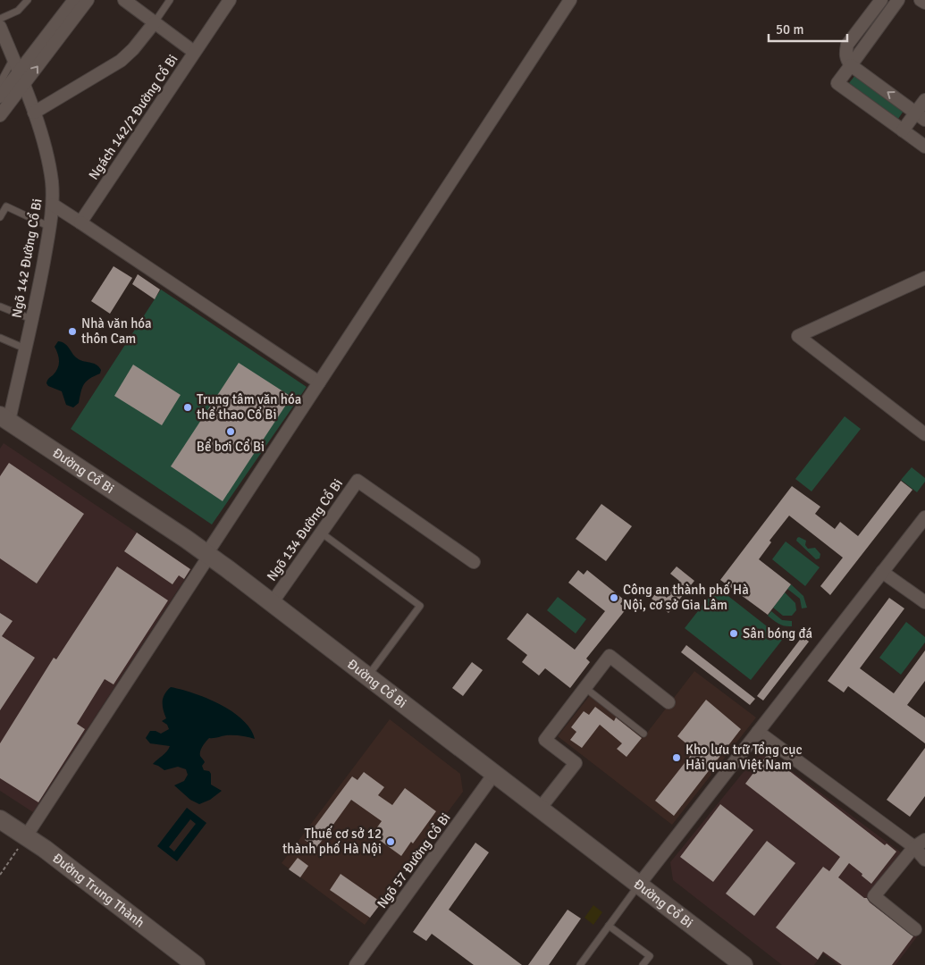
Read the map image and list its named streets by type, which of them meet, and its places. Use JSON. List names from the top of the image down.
{
  "streets": {
    "main road": ["Đường Cổ Bi", "Đường Trung Thành"],
    "street": [
      "Ngách 142/2 Đường Cổ Bi",
      "Ngõ 142 Đường Cổ Bi",
      "Ngõ 134 Đường Cổ Bi",
      "Ngõ 57 Đường Cổ Bi"
    ]
  },
  "crossings": [
    ["Ngõ 142 Đường Cổ Bi", "Đường Cổ Bi"],
    ["Đường Cổ Bi", "Ngõ 134 Đường Cổ Bi"],
    ["Đường Cổ Bi", "Ngõ 57 Đường Cổ Bi"]
  ],
  "places": [
    "Nhà văn hóa thôn Cam",
    "Trung tâm văn hóa thể thao Cổ Bi",
    "Bể bơi Cổ Bi",
    "Công an thành phố Hà Nội, cơ sở Gia Lâm",
    "Sân bóng đá",
    "Kho lưu trữ Tổng cục Hải quan Việt Nam",
    "Thuế cơ sở 12 thành phố Hà Nội"
  ],
  "scale_bar": "50 m"
}
